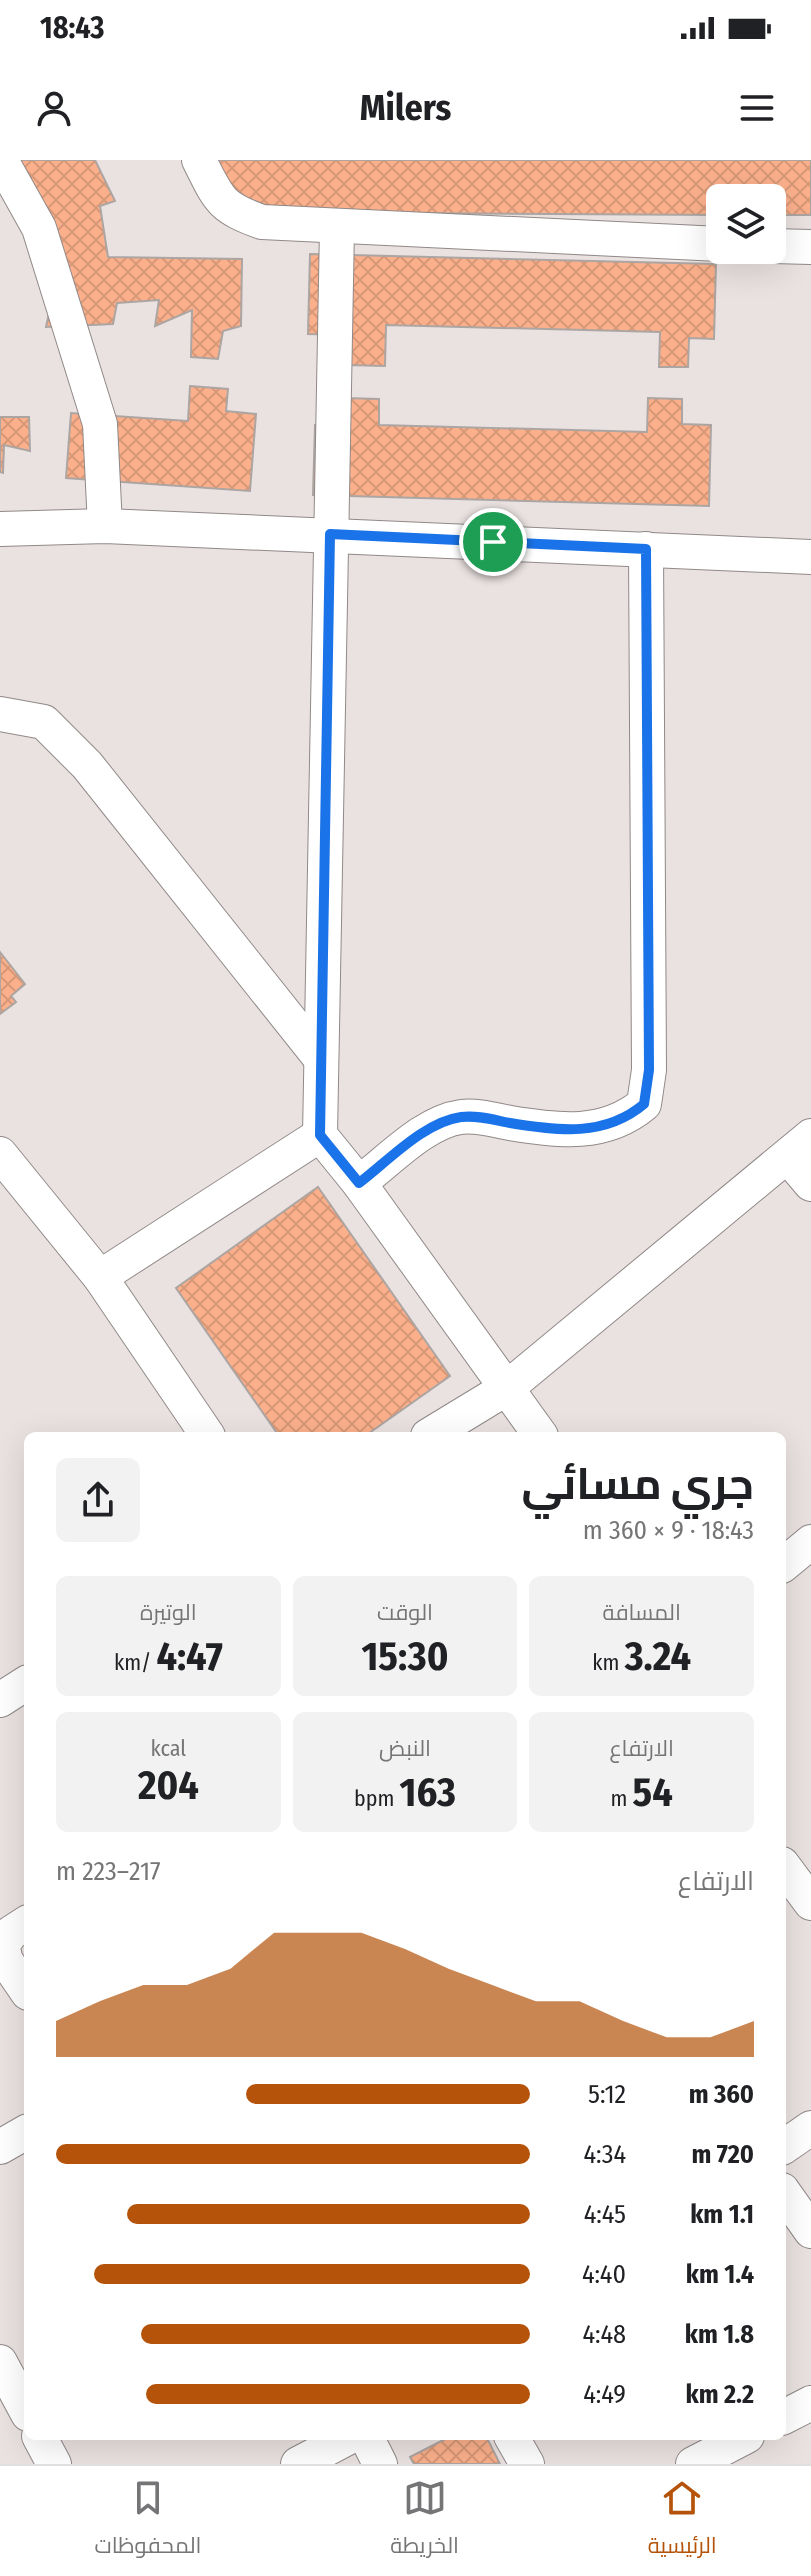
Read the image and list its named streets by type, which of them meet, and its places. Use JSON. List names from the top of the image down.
{
  "page": {
    "status": "18:43",
    "header": "Milers",
    "heading": ["جري مسائي", "18:43 · 9 × 360 m"],
    "stats": [
      ["المسافة", "3.24 km"],
      ["الوقت", "15:30"],
      ["الوتيرة", "4:47 /km"],
      ["الارتفاع", "54 m"],
      ["النبض", "163 bpm"],
      ["kcal", "204"]
    ],
    "chart": ["الارتفاع", "217–223 m"],
    "list": [
      {
        "name": "360 m",
        "note": "5:12"
      },
      {
        "name": "720 m",
        "note": "4:34"
      },
      {
        "name": "1.1 km",
        "note": "4:45"
      },
      {
        "name": "1.4 km",
        "note": "4:40"
      },
      {
        "name": "1.8 km",
        "note": "4:48"
      },
      {
        "name": "2.2 km",
        "note": "4:49"
      }
    ],
    "tabs": ["الرئيسية", "الخريطة", "المحفوظات"]
  }
}
